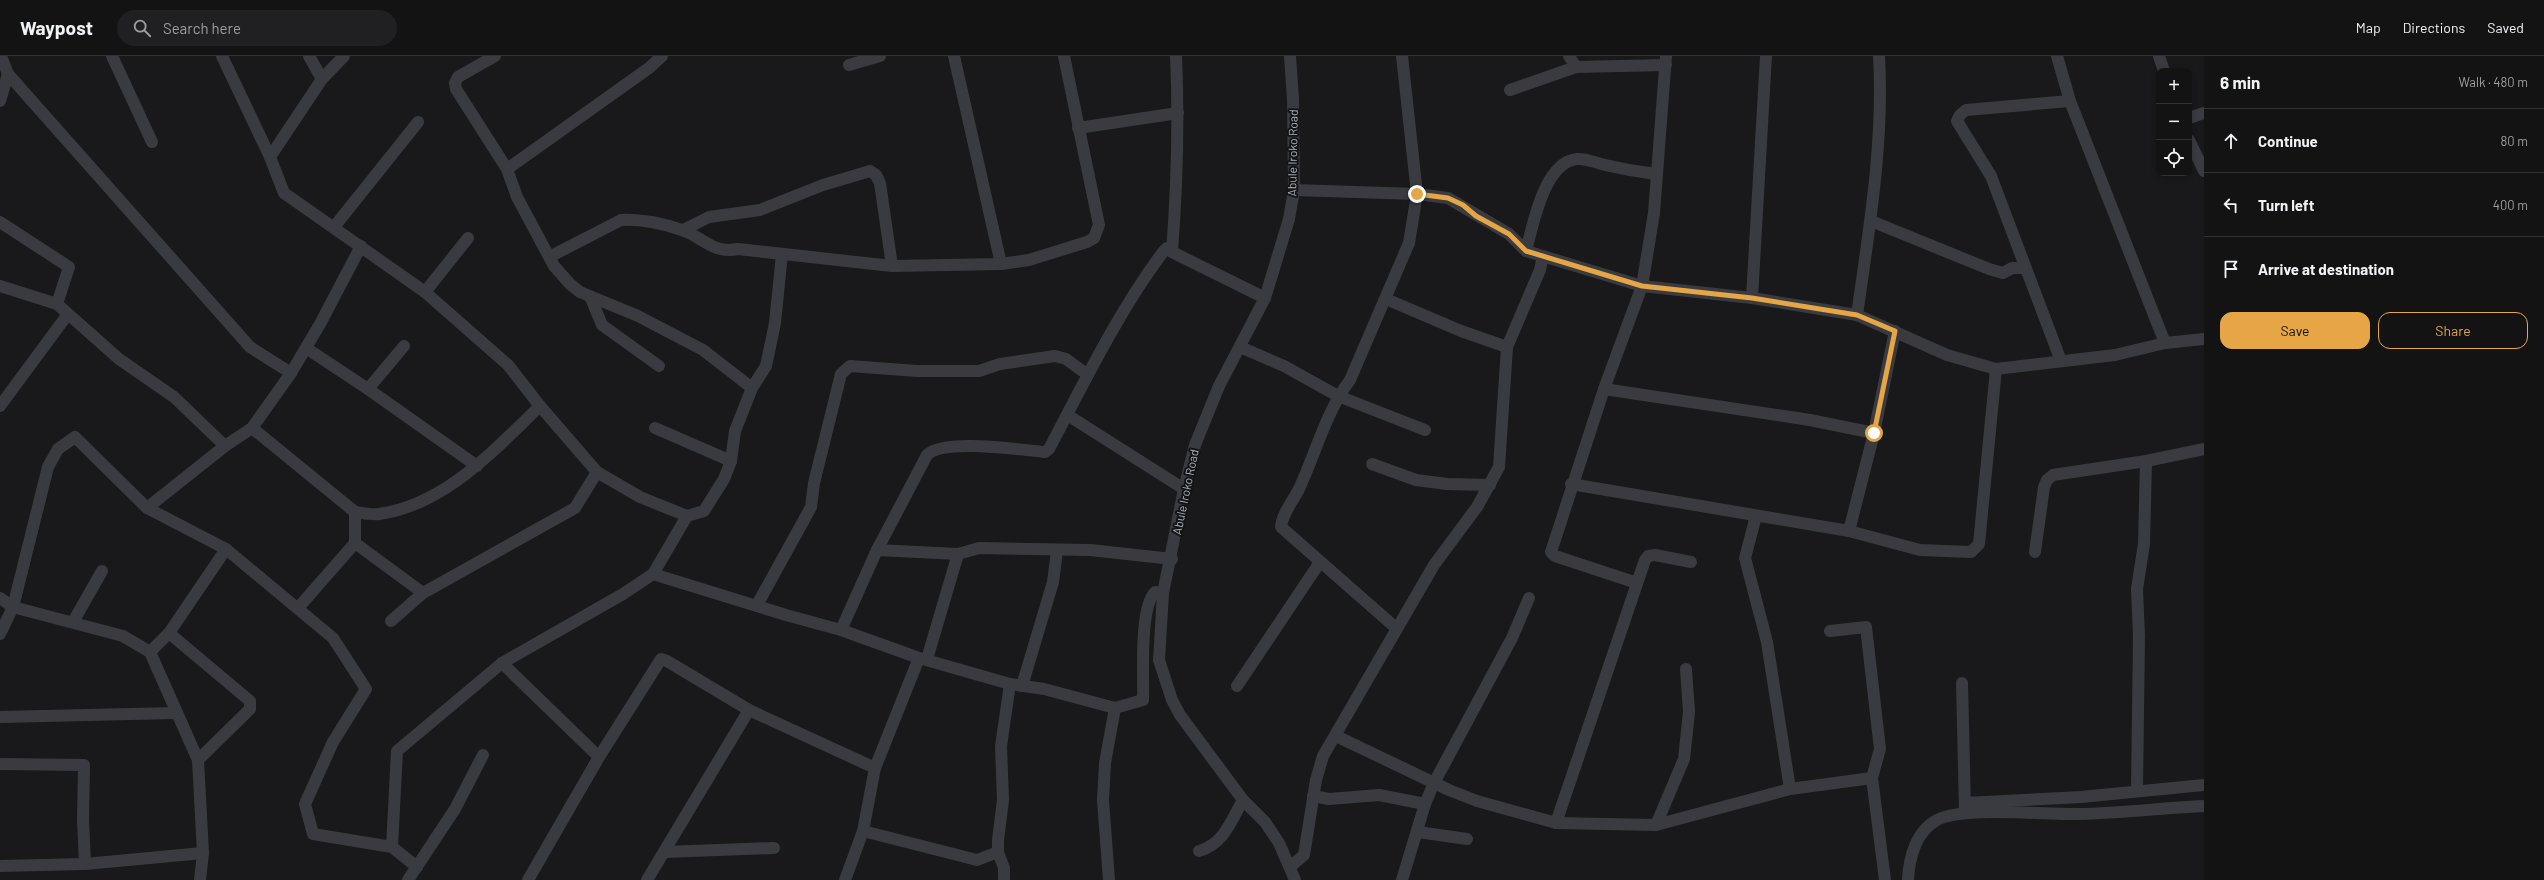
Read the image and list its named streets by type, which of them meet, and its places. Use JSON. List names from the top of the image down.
{
  "streets": {
    "street": ["Abule Iroko Road"]
  },
  "page": {
    "header": "Waypost",
    "search": "Search here",
    "nav": ["Map", "Directions", "Saved"],
    "heading": ["6 min", "Walk · 480 m"],
    "map_buttons": ["+", "−"],
    "list": [
      ["Continue", "80 m"],
      ["Turn left", "400 m"],
      "Arrive at destination"
    ],
    "buttons": ["Save", "Share"]
  }
}
